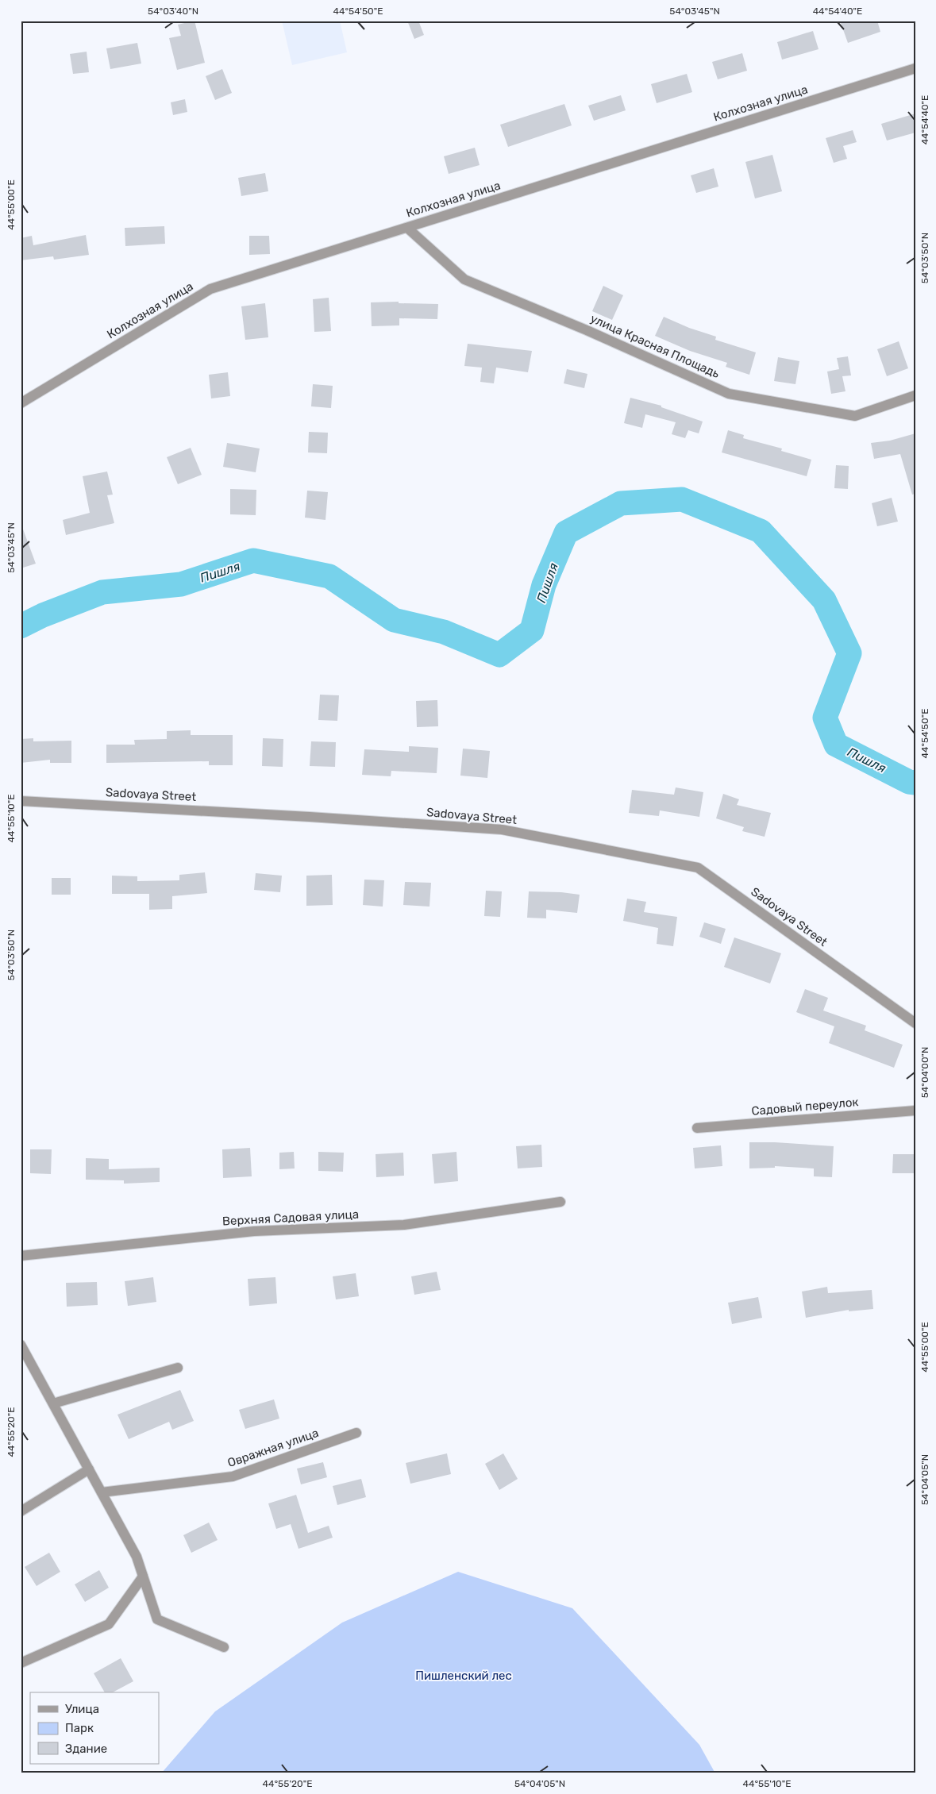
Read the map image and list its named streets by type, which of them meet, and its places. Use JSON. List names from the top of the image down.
{
  "streets": {
    "street": [
      "Колхозная улица",
      "улица Красная Площадь",
      "Sadovaya Street",
      "Садовый переулок",
      "Верхняя Садовая улица",
      "Овражная улица"
    ]
  },
  "crossings": [
    ["Колхозная улица", "улица Красная Площадь"]
  ],
  "water": ["Пишля"],
  "parks": ["Пишленский лес"],
  "legend": ["Улица", "Парк", "Здание"],
  "coordinates": [
    "54°03'40\"N",
    "44°54'50\"E",
    "54°03'45\"N",
    "44°54'40\"E",
    "44°55'00\"E",
    "54°03'50\"N",
    "44°55'10\"E",
    "54°04'00\"N",
    "44°55'20\"E",
    "54°04'05\"N"
  ]
}
